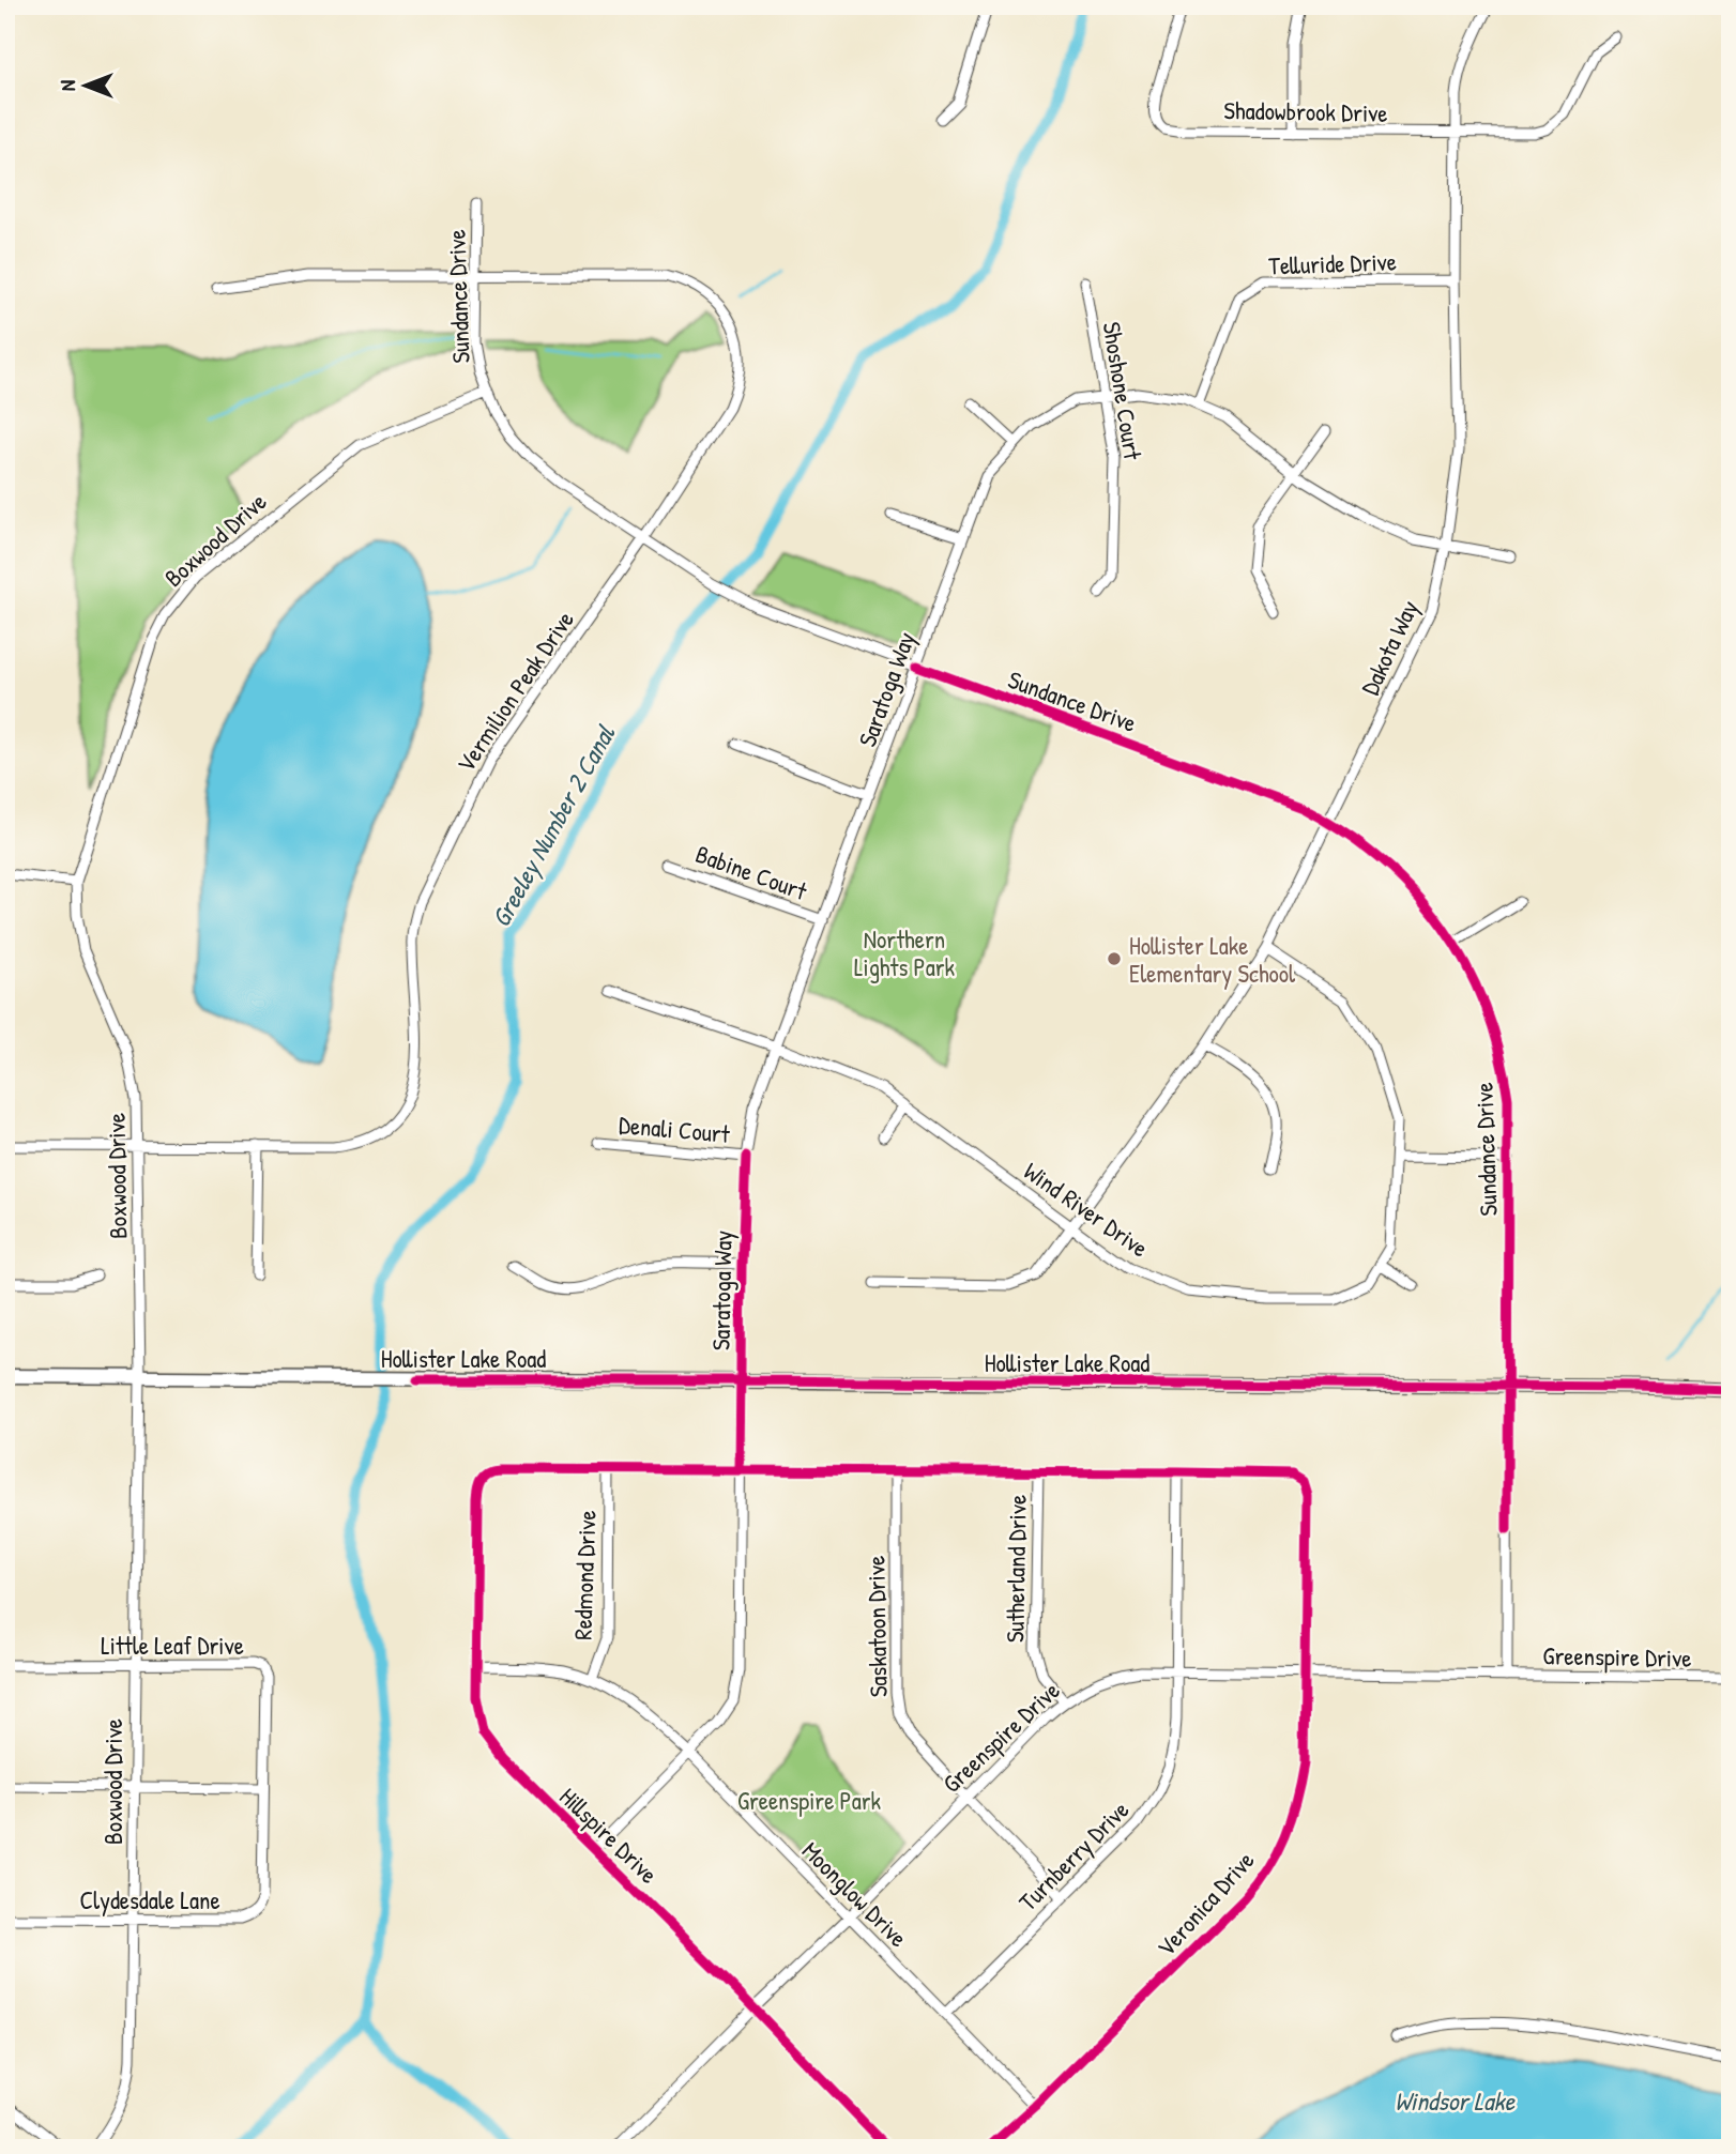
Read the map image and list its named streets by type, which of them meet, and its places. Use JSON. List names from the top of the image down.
{
  "streets": {
    "street": [
      "Shadowbrook Drive",
      "Telluride Drive",
      "Sundance Drive",
      "Shoshone Court",
      "Boxwood Drive",
      "Dakota Way",
      "Saratoga Way",
      "Vermilion Peak Drive",
      "Babine Court",
      "Denali Court",
      "Wind River Drive",
      "Hollister Lake Road",
      "Sutherland Drive",
      "Redmond Drive",
      "Saskatoon Drive",
      "Little Leaf Drive",
      "Greenspire Drive",
      "Hillspire Drive",
      "Turnberry Drive",
      "Moonglow Drive",
      "Clydesdale Lane",
      "Veronica Drive"
    ]
  },
  "crossings": [
    ["Shadowbrook Drive", "Dakota Way"],
    ["Telluride Drive", "Dakota Way"],
    ["Telluride Drive", "Saratoga Way"],
    ["Sundance Drive", "Boxwood Drive"],
    ["Sundance Drive", "Dakota Way"],
    ["Sundance Drive", "Saratoga Way"],
    ["Sundance Drive", "Vermilion Peak Drive"],
    ["Sundance Drive", "Hollister Lake Road"],
    ["Sundance Drive", "Greenspire Drive"],
    ["Shoshone Court", "Saratoga Way"],
    ["Boxwood Drive", "Vermilion Peak Drive"],
    ["Boxwood Drive", "Hollister Lake Road"],
    ["Boxwood Drive", "Little Leaf Drive"],
    ["Boxwood Drive", "Clydesdale Lane"],
    ["Dakota Way", "Saratoga Way"],
    ["Dakota Way", "Wind River Drive"],
    ["Saratoga Way", "Babine Court"],
    ["Saratoga Way", "Denali Court"],
    ["Saratoga Way", "Wind River Drive"],
    ["Saratoga Way", "Hollister Lake Road"],
    ["Saratoga Way", "Hillspire Drive"],
    ["Saratoga Way", "Moonglow Drive"],
    ["Sutherland Drive", "Greenspire Drive"],
    ["Redmond Drive", "Hillspire Drive"],
    ["Redmond Drive", "Moonglow Drive"],
    ["Saskatoon Drive", "Greenspire Drive"],
    ["Saskatoon Drive", "Turnberry Drive"],
    ["Little Leaf Drive", "Clydesdale Lane"],
    ["Greenspire Drive", "Hillspire Drive"],
    ["Greenspire Drive", "Turnberry Drive"],
    ["Greenspire Drive", "Moonglow Drive"],
    ["Greenspire Drive", "Veronica Drive"],
    ["Hillspire Drive", "Moonglow Drive"],
    ["Turnberry Drive", "Moonglow Drive"],
    ["Turnberry Drive", "Veronica Drive"],
    ["Moonglow Drive", "Veronica Drive"]
  ],
  "water": ["Greeley Number 2 Canal", "Windsor Lake"],
  "parks": ["Northern Lights Park", "Greenspire Park"],
  "places": ["Hollister Lake Elementary School"],
  "north": "left"
}
